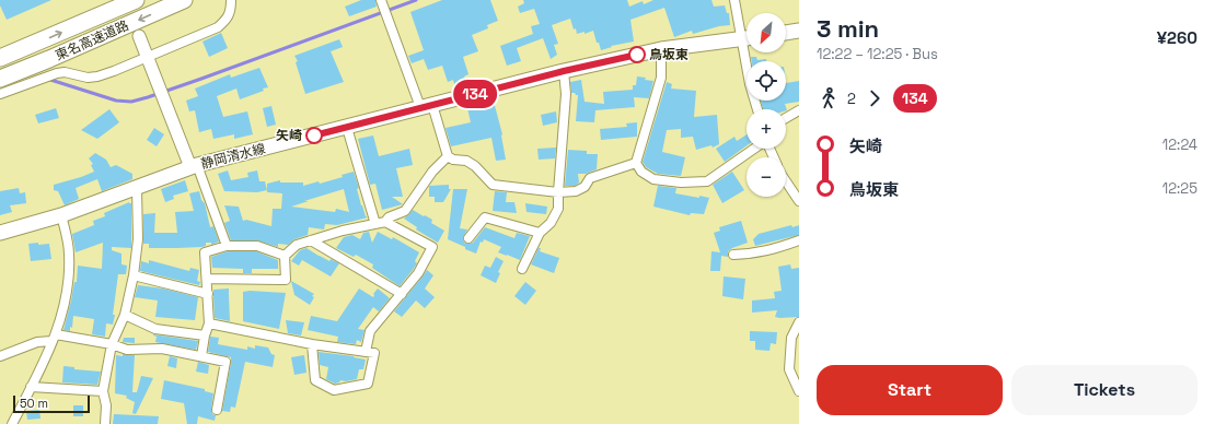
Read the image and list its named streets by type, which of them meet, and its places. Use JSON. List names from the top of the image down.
{
  "streets": {
    "highway": ["東名高速道路"],
    "main road": ["静岡清水線"]
  },
  "places": ["鳥坂東", "矢崎"],
  "lines": ["bus line 134"],
  "scale_bar": "50 m",
  "north": "bottom left",
  "page": {
    "on_map": "134",
    "heading": ["3 min", "12:22 – 12:25 · Bus", "¥260"],
    "map_buttons": ["+", "−"],
    "legs": ["2", "134"],
    "list": [
      {
        "name": "矢崎",
        "value": "12:24"
      },
      {
        "name": "鳥坂東",
        "value": "12:25"
      }
    ],
    "buttons": ["Start", "Tickets"],
    "scale": "50 m"
  }
}
